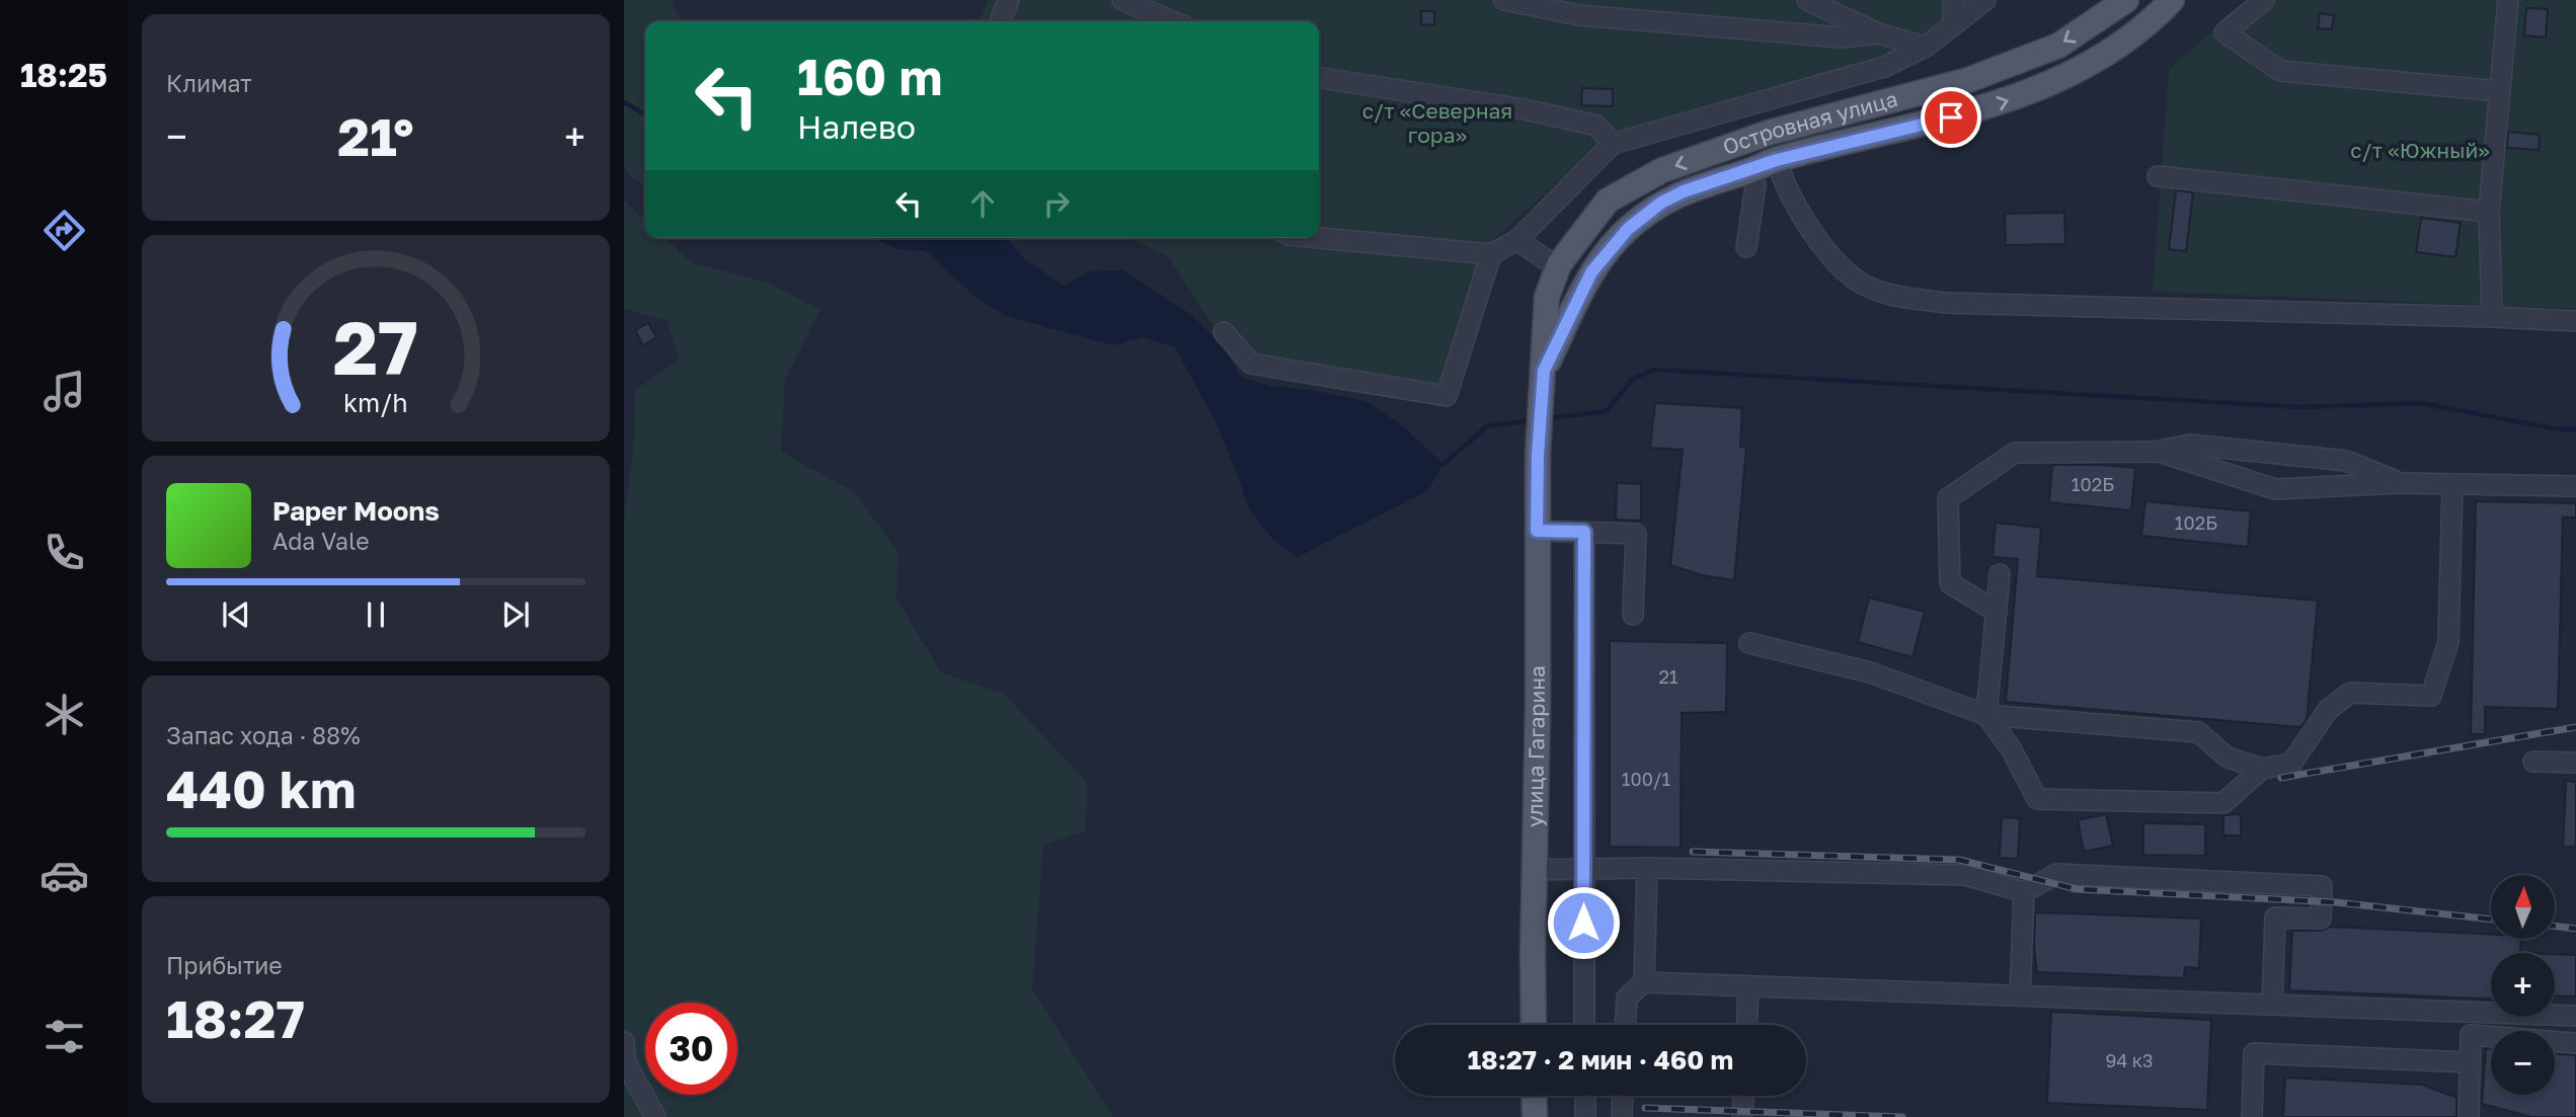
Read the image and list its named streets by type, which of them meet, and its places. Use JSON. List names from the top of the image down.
{
  "streets": {
    "main road": ["Островная улица", "улица Гагарина"]
  },
  "crossings": [
    ["Островная улица", "улица Гагарина"]
  ],
  "parks": ["с/т «Северная гора»", "с/т «Южный»"],
  "house_numbers": [
    "102Б",
    "102Б",
    "21",
    "100/1",
    "94 к3"
  ],
  "north": "top",
  "page": {
    "tabs": "18:25",
    "tile": [
      "Климат",
      ["Запас хода · 88%", "440 km"],
      ["Прибытие", "18:27"]
    ],
    "turn": ["160 m", "Налево"],
    "heat": ["−", "21°", "+"],
    "song": ["Paper Moons", "Ada Vale"],
    "map_buttons": ["+", "−"],
    "limit": "30",
    "trip": "18:27 · 2 мин · 460 m",
    "gauge": ["27", "km/h"]
  }
}
